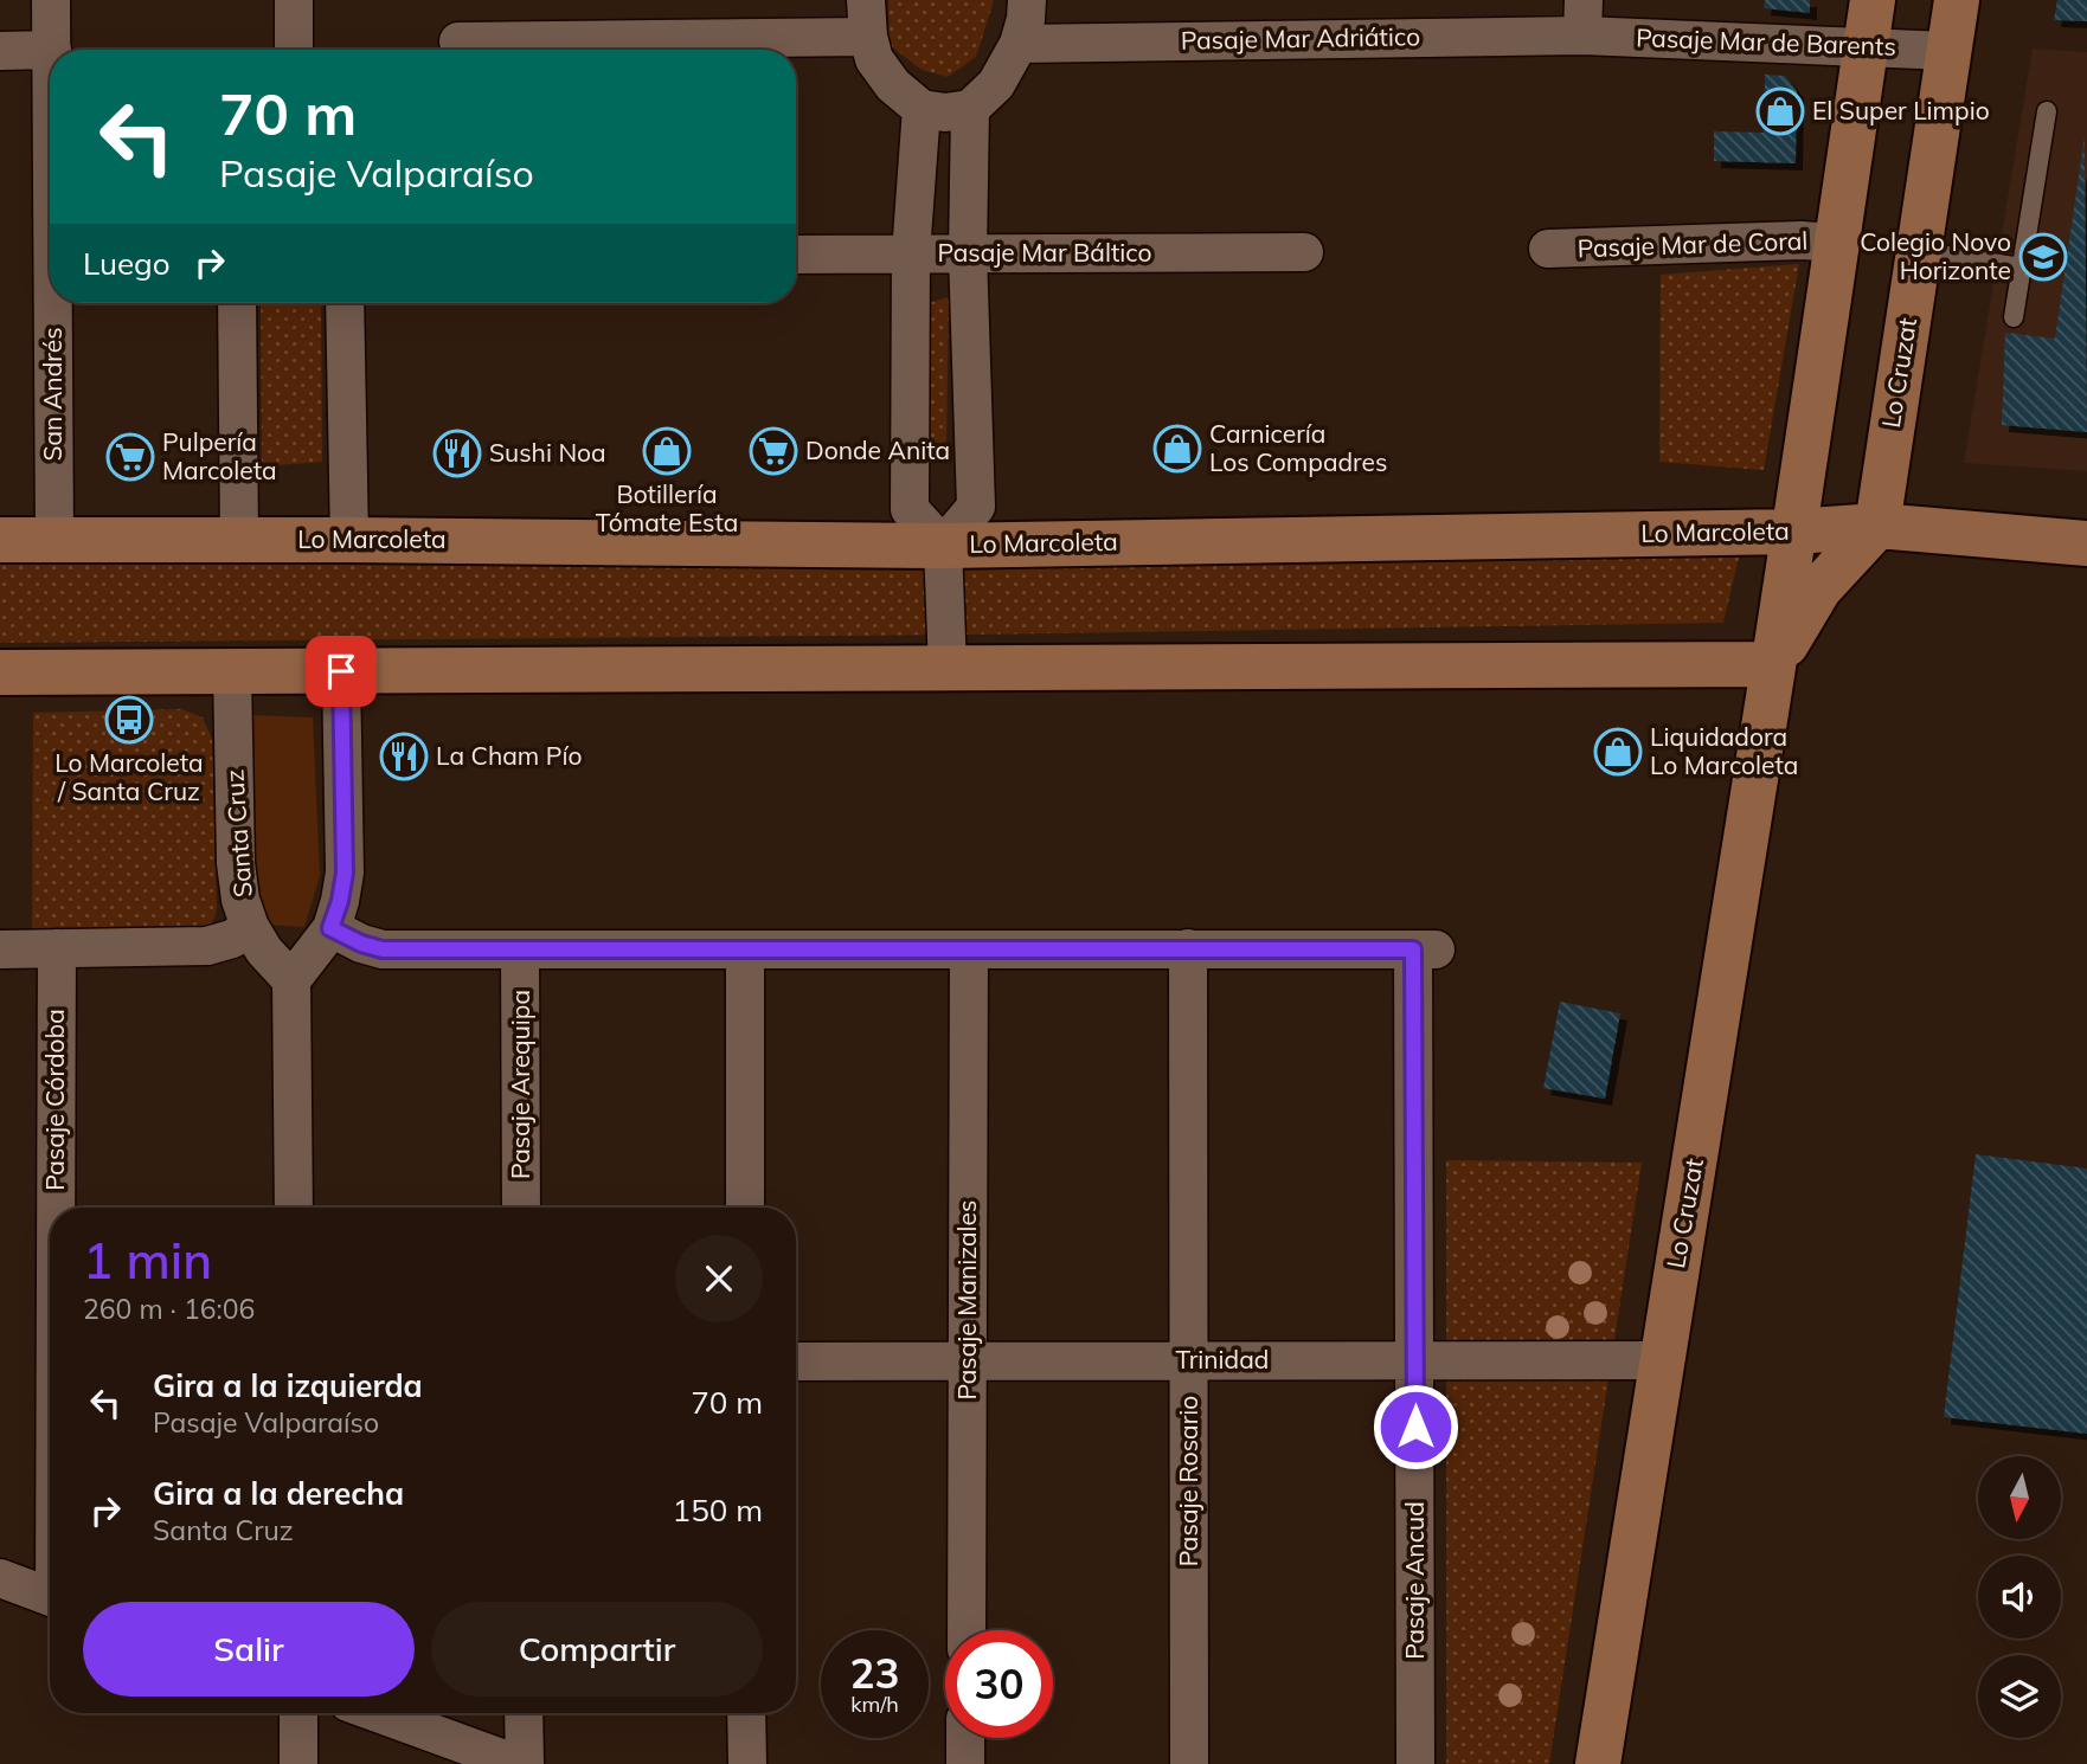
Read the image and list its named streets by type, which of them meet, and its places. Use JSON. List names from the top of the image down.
{
  "streets": {
    "main road": ["Lo Cruzat", "Lo Marcoleta"],
    "street": [
      "Pasaje Mar Adriático",
      "Pasaje Mar de Barents",
      "Pasaje Mar de Coral",
      "Pasaje Mar Báltico",
      "San Andrés",
      "Santa Cruz",
      "Pasaje Arequipa",
      "Pasaje Córdoba",
      "Pasaje Manizales",
      "Trinidad",
      "Pasaje Rosario",
      "Pasaje Ancud"
    ]
  },
  "crossings": [
    ["Pasaje Mar Adriático", "Pasaje Mar de Barents"],
    ["Pasaje Mar de Barents", "Lo Cruzat"],
    ["Pasaje Mar de Coral", "Lo Cruzat"],
    ["Lo Cruzat", "Lo Marcoleta"],
    ["Lo Cruzat", "Trinidad"],
    ["San Andrés", "Lo Marcoleta"],
    ["Pasaje Manizales", "Trinidad"],
    ["Trinidad", "Pasaje Rosario"],
    ["Trinidad", "Pasaje Ancud"],
    ["Pasaje Rosario", "Pasaje Ancud"]
  ],
  "places": {
    "shop": [
      "El Super Limpio",
      "Carnicería Los Compadres",
      "Botillería Tómate Esta",
      "Liquidadora Lo Marcoleta"
    ],
    "school or university": ["Colegio Novo Horizonte"],
    "supermarket": ["Donde Anita", "Pulpería Marcoleta"],
    "restaurant": ["Sushi Noa", "La Cham Pío"],
    "bus stop": ["Lo Marcoleta / Santa Cruz"]
  },
  "north": "bottom",
  "page": {
    "turn": ["70 m", "Pasaje Valparaíso"],
    "then": "Luego",
    "heading": ["1 min", "260 m · 16:06"],
    "list": [
      {
        "name": "Gira a la izquierda",
        "note": "Pasaje Valparaíso",
        "value": "70 m"
      },
      {
        "name": "Gira a la derecha",
        "note": "Santa Cruz",
        "value": "150 m"
      }
    ],
    "buttons": ["Salir", "Compartir"],
    "speed": "23 km/h",
    "limit": "30"
  }
}
